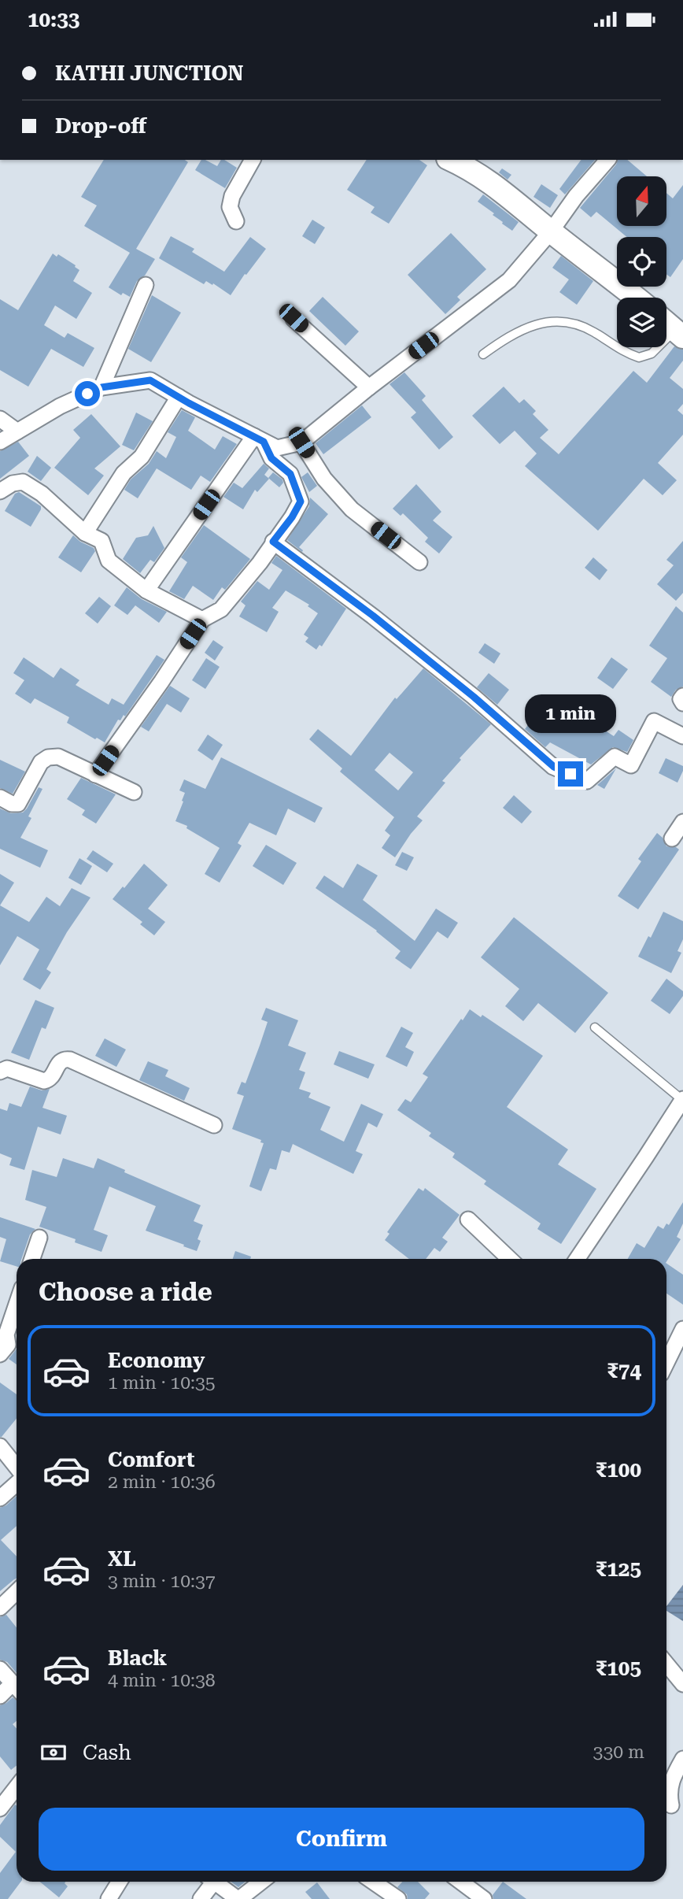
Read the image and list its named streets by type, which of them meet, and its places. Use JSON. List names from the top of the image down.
{
  "north": "top",
  "page": {
    "status": "10:33",
    "banner": ["KATHI JUNCTION", "Drop-off"],
    "bubble": "1 min",
    "heading": "Choose a ride",
    "list": [
      {
        "name": "Economy",
        "note": "1 min · 10:35",
        "value": "₹74"
      },
      {
        "name": "Comfort",
        "note": "2 min · 10:36",
        "value": "₹100"
      },
      {
        "name": "XL",
        "note": "3 min · 10:37",
        "value": "₹125"
      },
      {
        "name": "Black",
        "note": "4 min · 10:38",
        "value": "₹105"
      }
    ],
    "pay": ["Cash", "330 m"],
    "buttons": "Confirm"
  }
}
